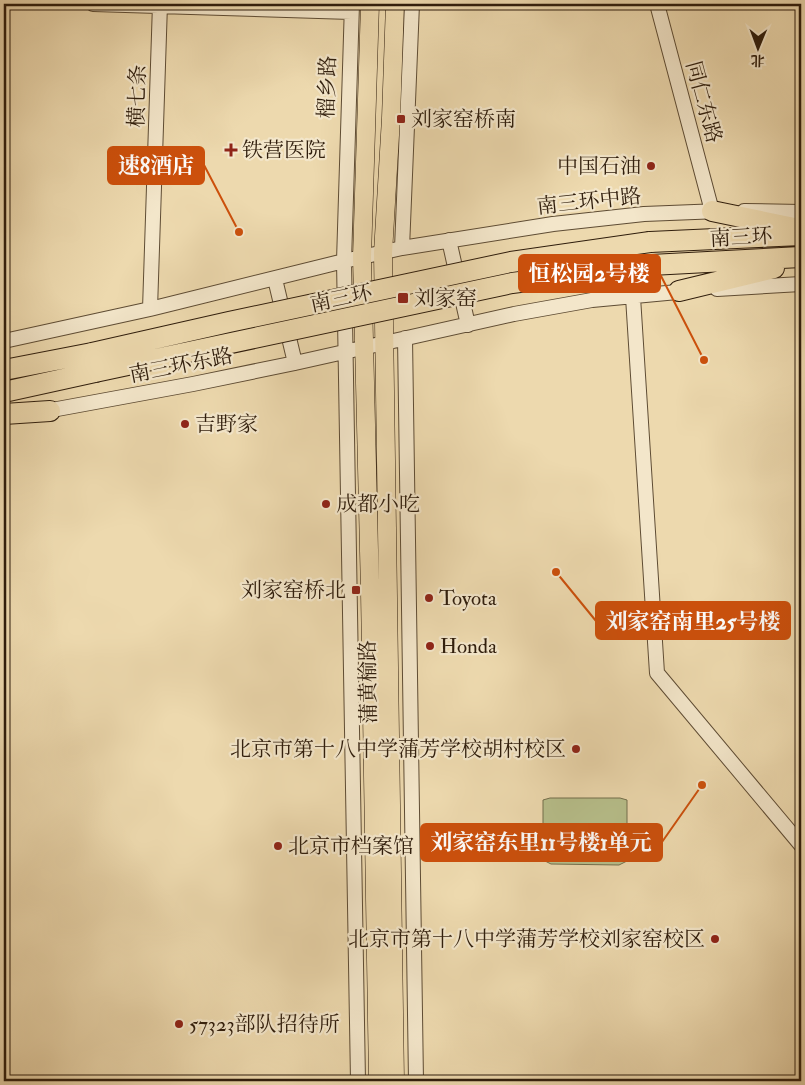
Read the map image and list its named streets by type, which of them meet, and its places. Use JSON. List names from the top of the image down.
{
  "streets": {
    "highway": ["南三环"],
    "main road": ["榴乡路", "蒲黄榆路"],
    "street": [
      "横七条",
      "同仁东路",
      "南三环中路",
      "南三环东路"
    ]
  },
  "crossings": [
    ["榴乡路", "南三环中路"],
    ["榴乡路", "南三环东路"],
    ["榴乡路", "蒲黄榆路"],
    ["同仁东路", "南三环中路"],
    ["南三环中路", "蒲黄榆路"],
    ["南三环东路", "蒲黄榆路"]
  ],
  "places": {
    "transit": ["刘家窑桥南", "刘家窑", "刘家窑桥北"],
    "health": ["铁营医院"],
    "other": [
      "中国石油",
      "速8酒店",
      "恒松园2号楼",
      "吉野家",
      "成都小吃",
      "刘家窑南里25号楼",
      "Toyota",
      "Honda",
      "北京市第十八中学蒲芳学校胡村校区",
      "刘家窑东里11号楼1单元",
      "北京市档案馆",
      "北京市第十八中学蒲芳学校刘家窑校区",
      "57323部队招待所"
    ]
  },
  "north": "bottom"
}
